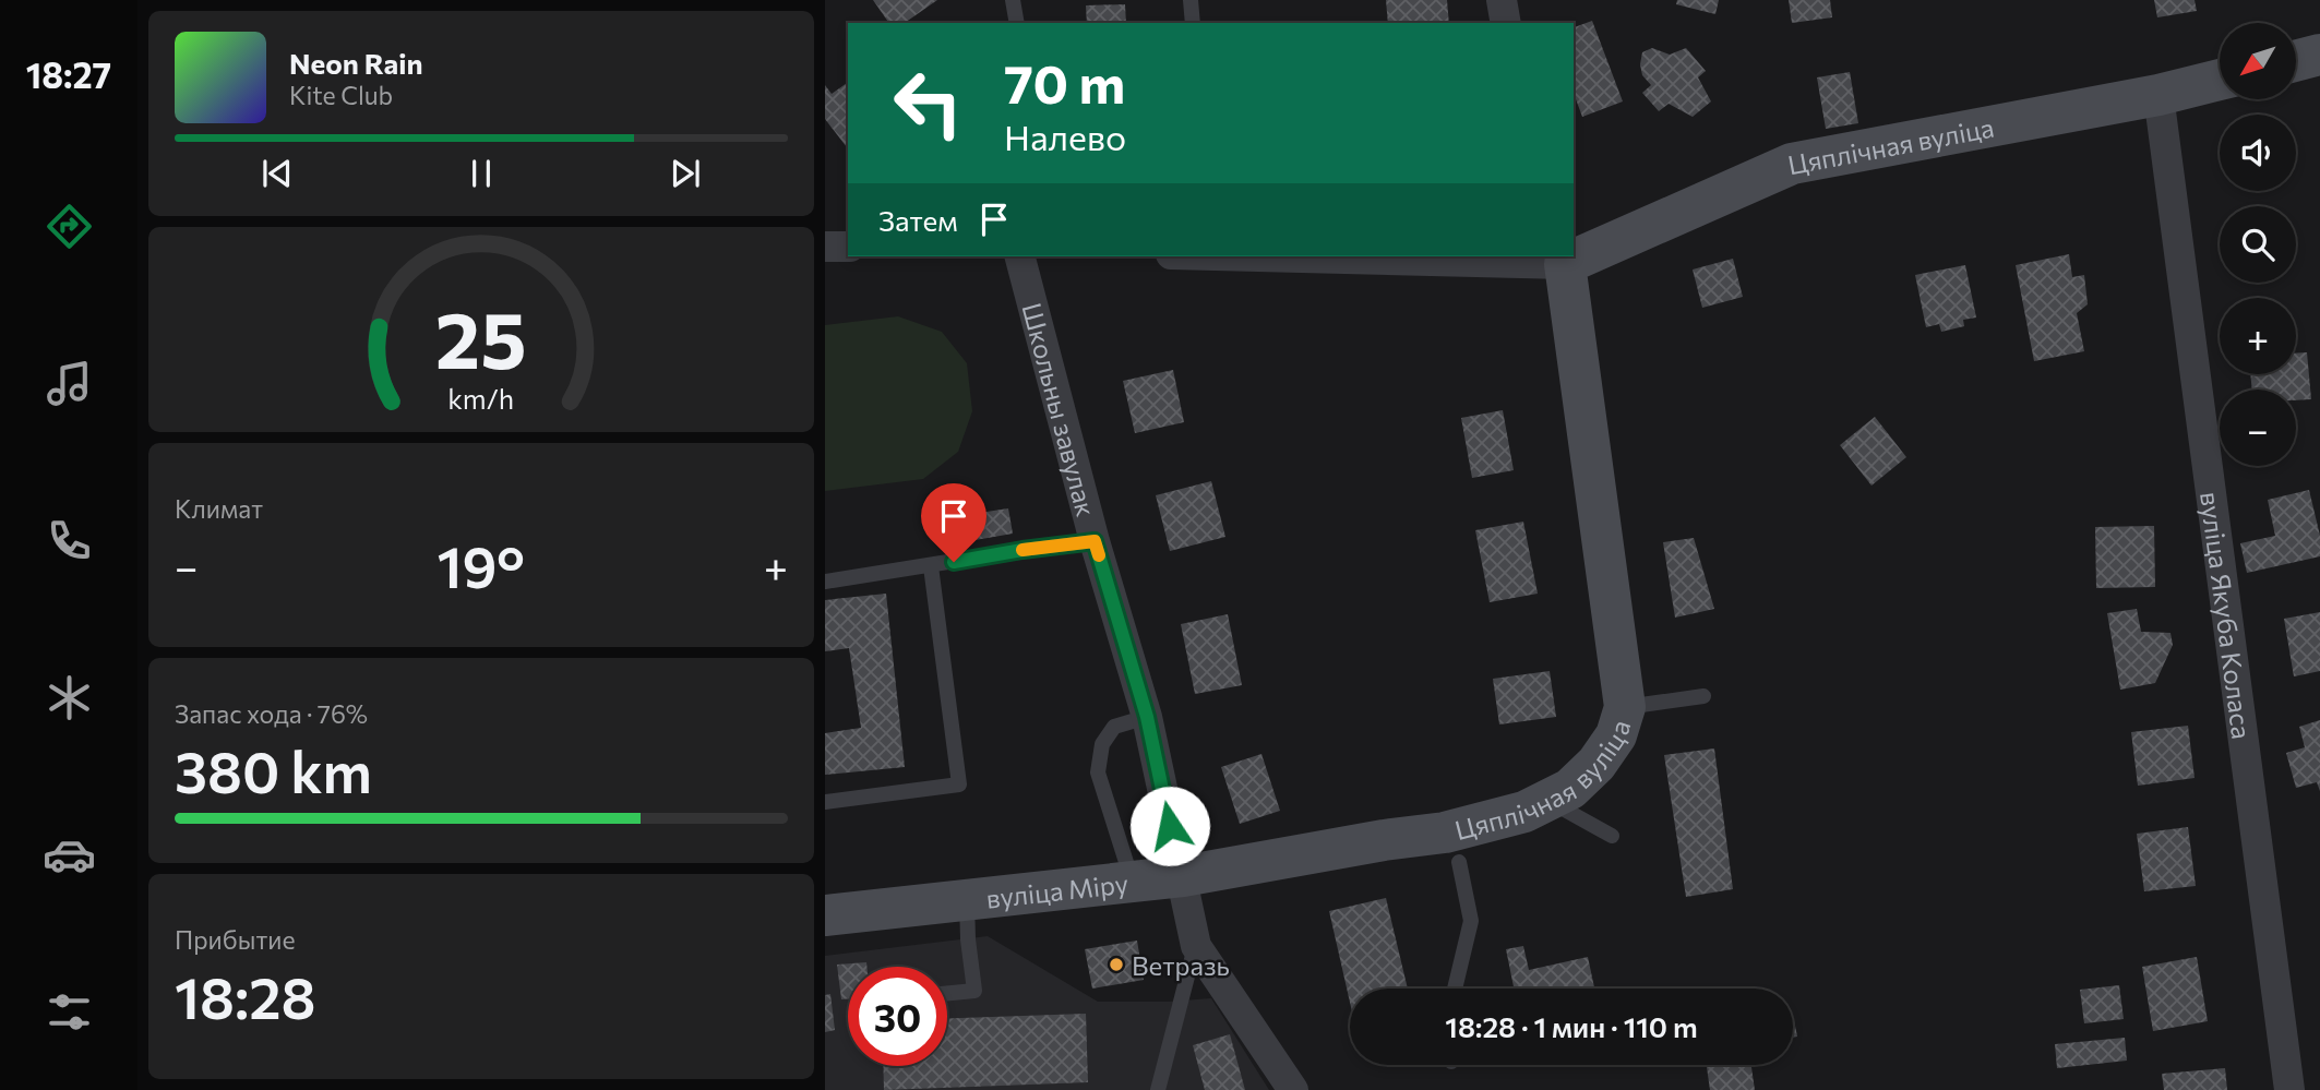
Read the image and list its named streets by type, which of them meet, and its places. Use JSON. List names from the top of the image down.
{
  "streets": {
    "street": [
      "Цяплічная вуліца",
      "Школьны завулак",
      "вуліца Якуба Коласа",
      "вуліца Міру"
    ]
  },
  "crossings": [
    ["Цяплічная вуліца", "Школьны завулак"],
    ["Цяплічная вуліца", "вуліца Якуба Коласа"],
    ["Цяплічная вуліца", "вуліца Міру"],
    ["Школьны завулак", "вуліца Міру"]
  ],
  "places": ["Ветразь"],
  "north": "bottom left",
  "page": {
    "tabs": "18:27",
    "map_buttons": ["+", "−"],
    "turn": ["70 m", "Налево"],
    "song": ["Neon Rain", "Kite Club"],
    "then": "Затем",
    "tile": [
      "Климат",
      ["Запас хода · 76%", "380 km"],
      ["Прибытие", "18:28"]
    ],
    "heat": ["−", "19°", "+"],
    "limit": "30",
    "trip": "18:28 · 1 мин · 110 m",
    "gauge": ["25", "km/h"]
  }
}
